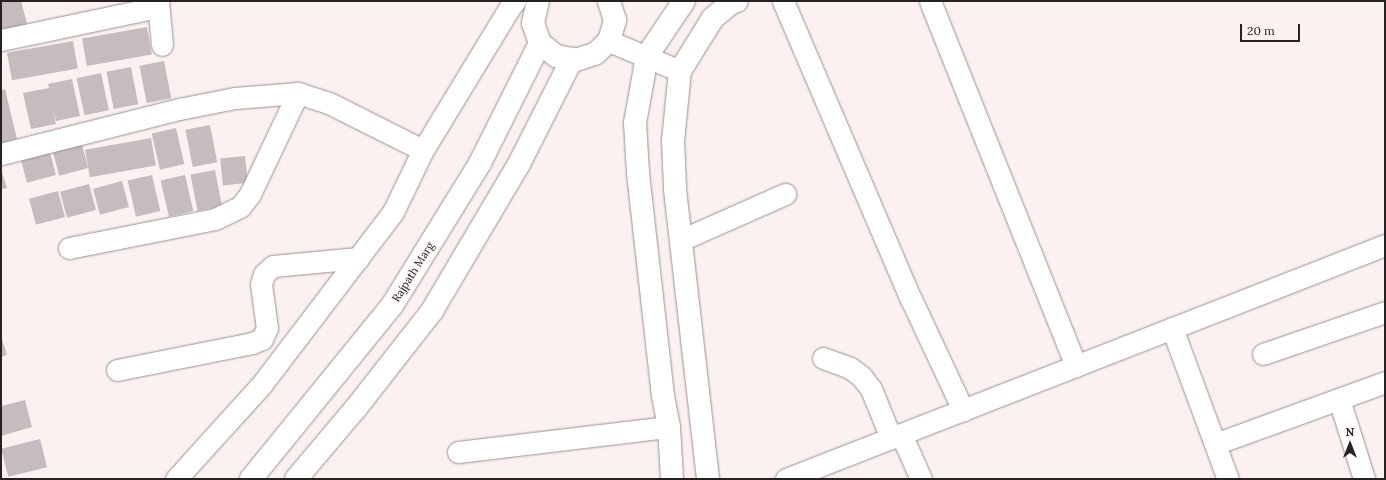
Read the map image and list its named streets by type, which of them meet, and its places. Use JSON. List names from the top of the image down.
{
  "streets": {
    "main road": ["Rajpath Marg"]
  },
  "scale_bar": "20 m",
  "north": "top"
}
